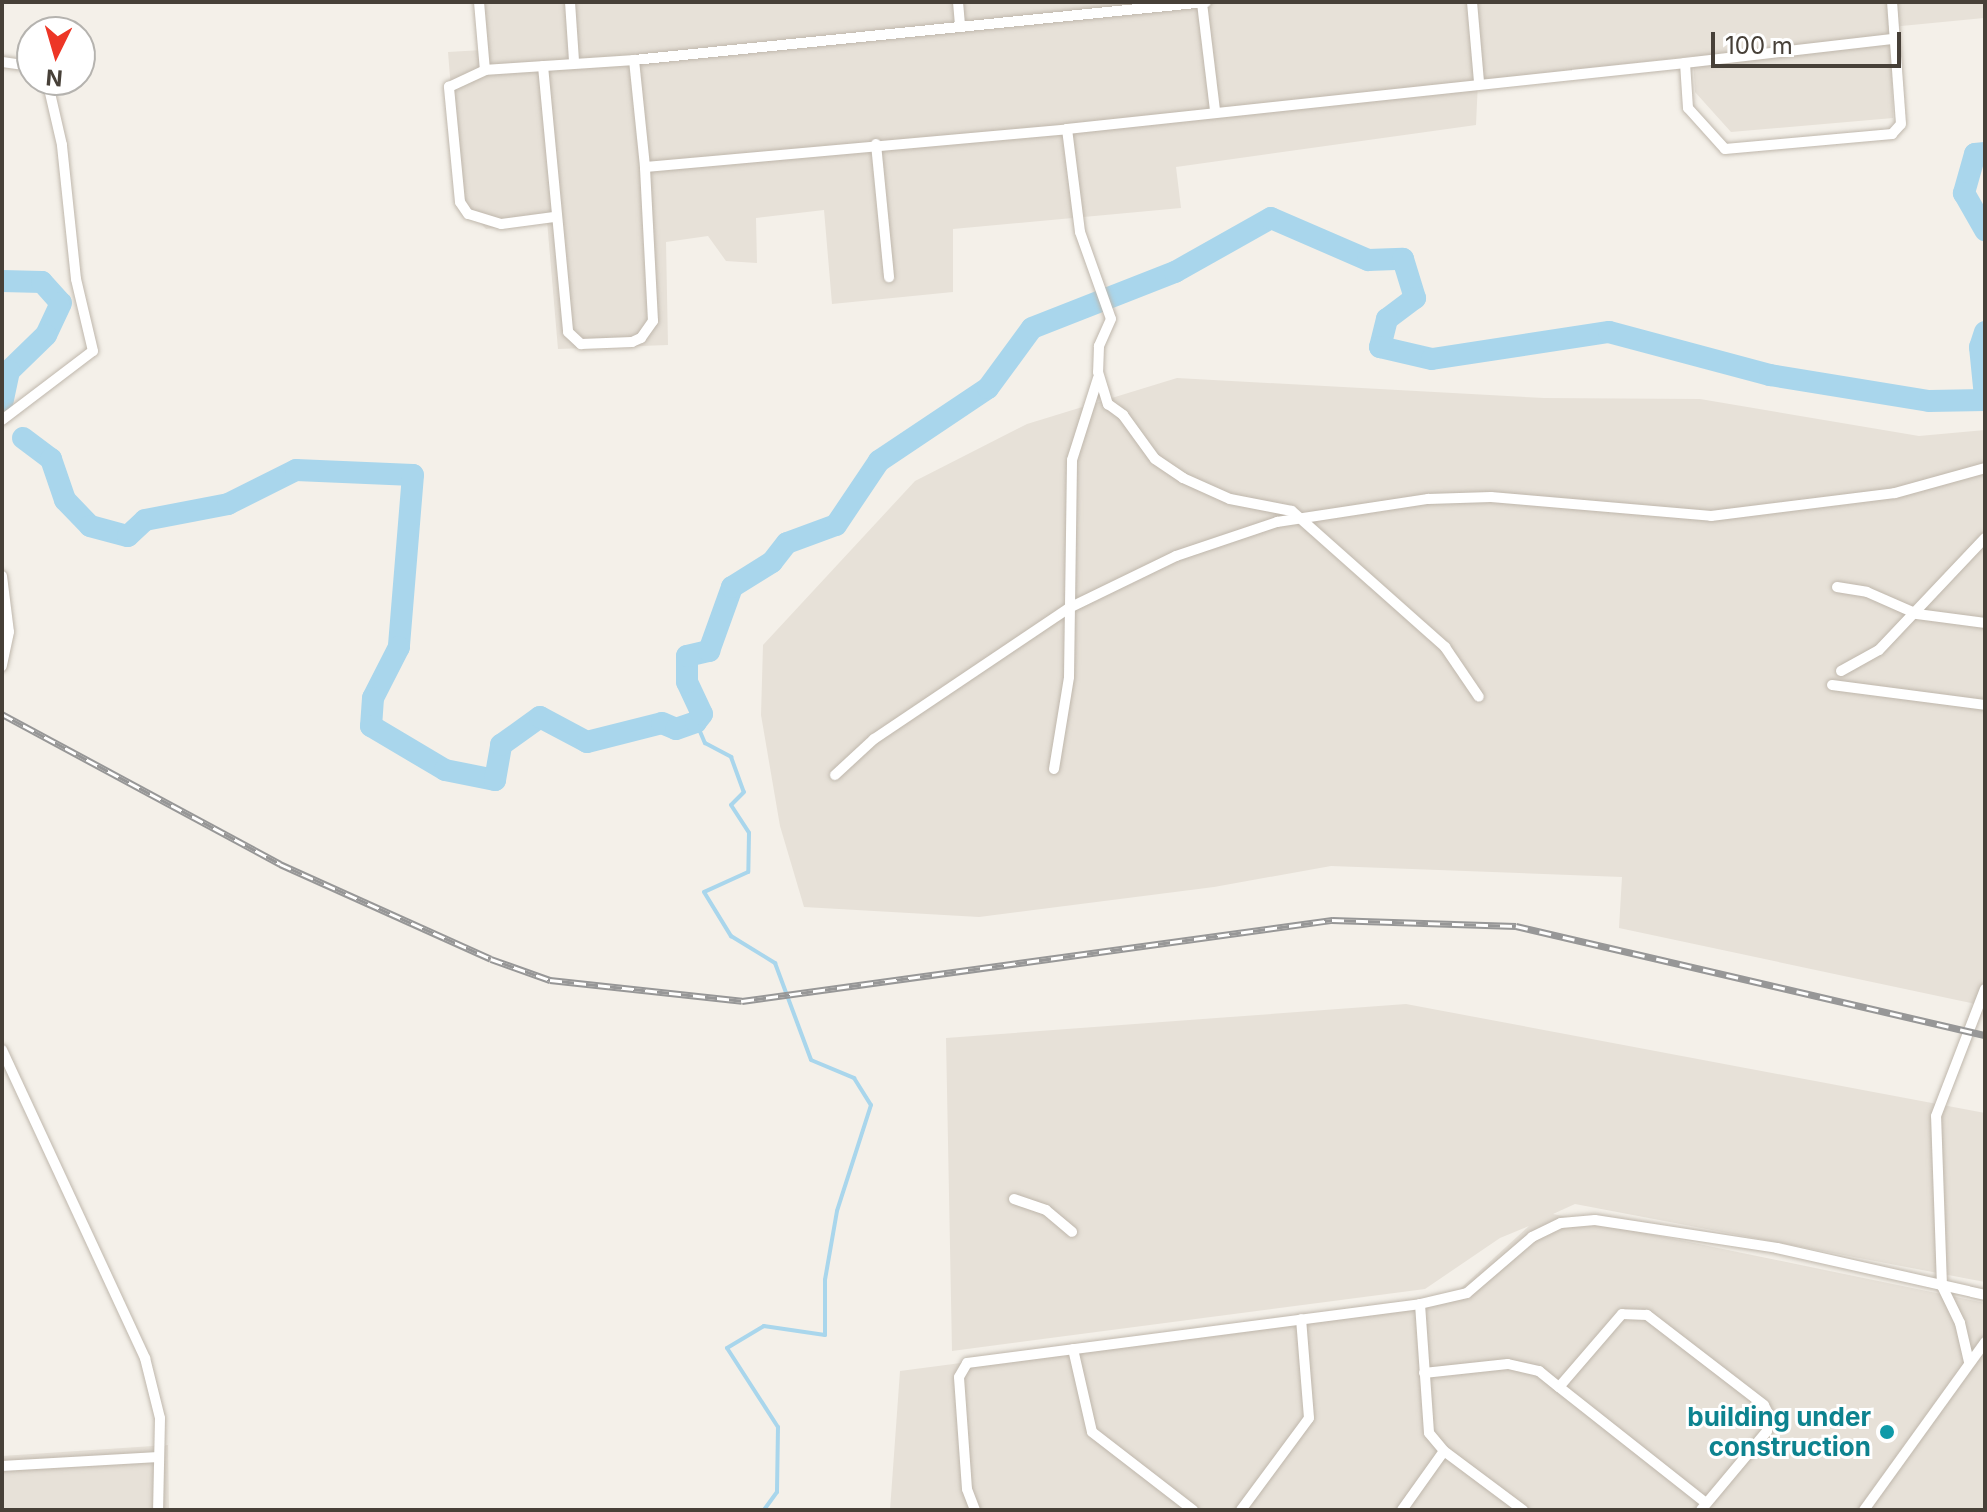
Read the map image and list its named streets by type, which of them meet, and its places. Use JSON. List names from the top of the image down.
{
  "places": ["building under construction"],
  "scale_bar": "100 m",
  "north": "bottom"
}
